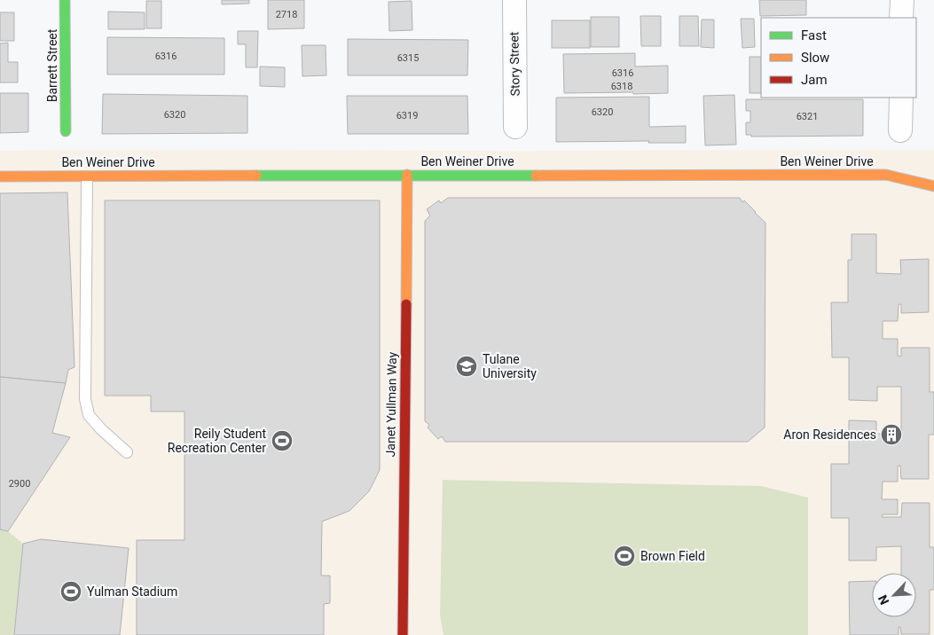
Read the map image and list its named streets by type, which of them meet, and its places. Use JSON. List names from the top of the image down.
{
  "streets": {
    "street": [
      "Story Street",
      "Barrett Street",
      "Ben Weiner Drive",
      "Janet Yullman Way"
    ]
  },
  "crossings": [
    ["Ben Weiner Drive", "Janet Yullman Way"]
  ],
  "places": {
    "school or university": ["Tulane University"],
    "building": ["Aron Residences"],
    "sports": ["Reily Student Recreation Center", "Brown Field", "Yulman Stadium"]
  },
  "house_numbers": [
    "2718",
    "6316",
    "6315",
    "6316",
    "6318",
    "6320",
    "6320",
    "6319",
    "6321",
    "2900"
  ],
  "legend": ["Fast", "Slow", "Jam"],
  "north": "bottom left"
}
